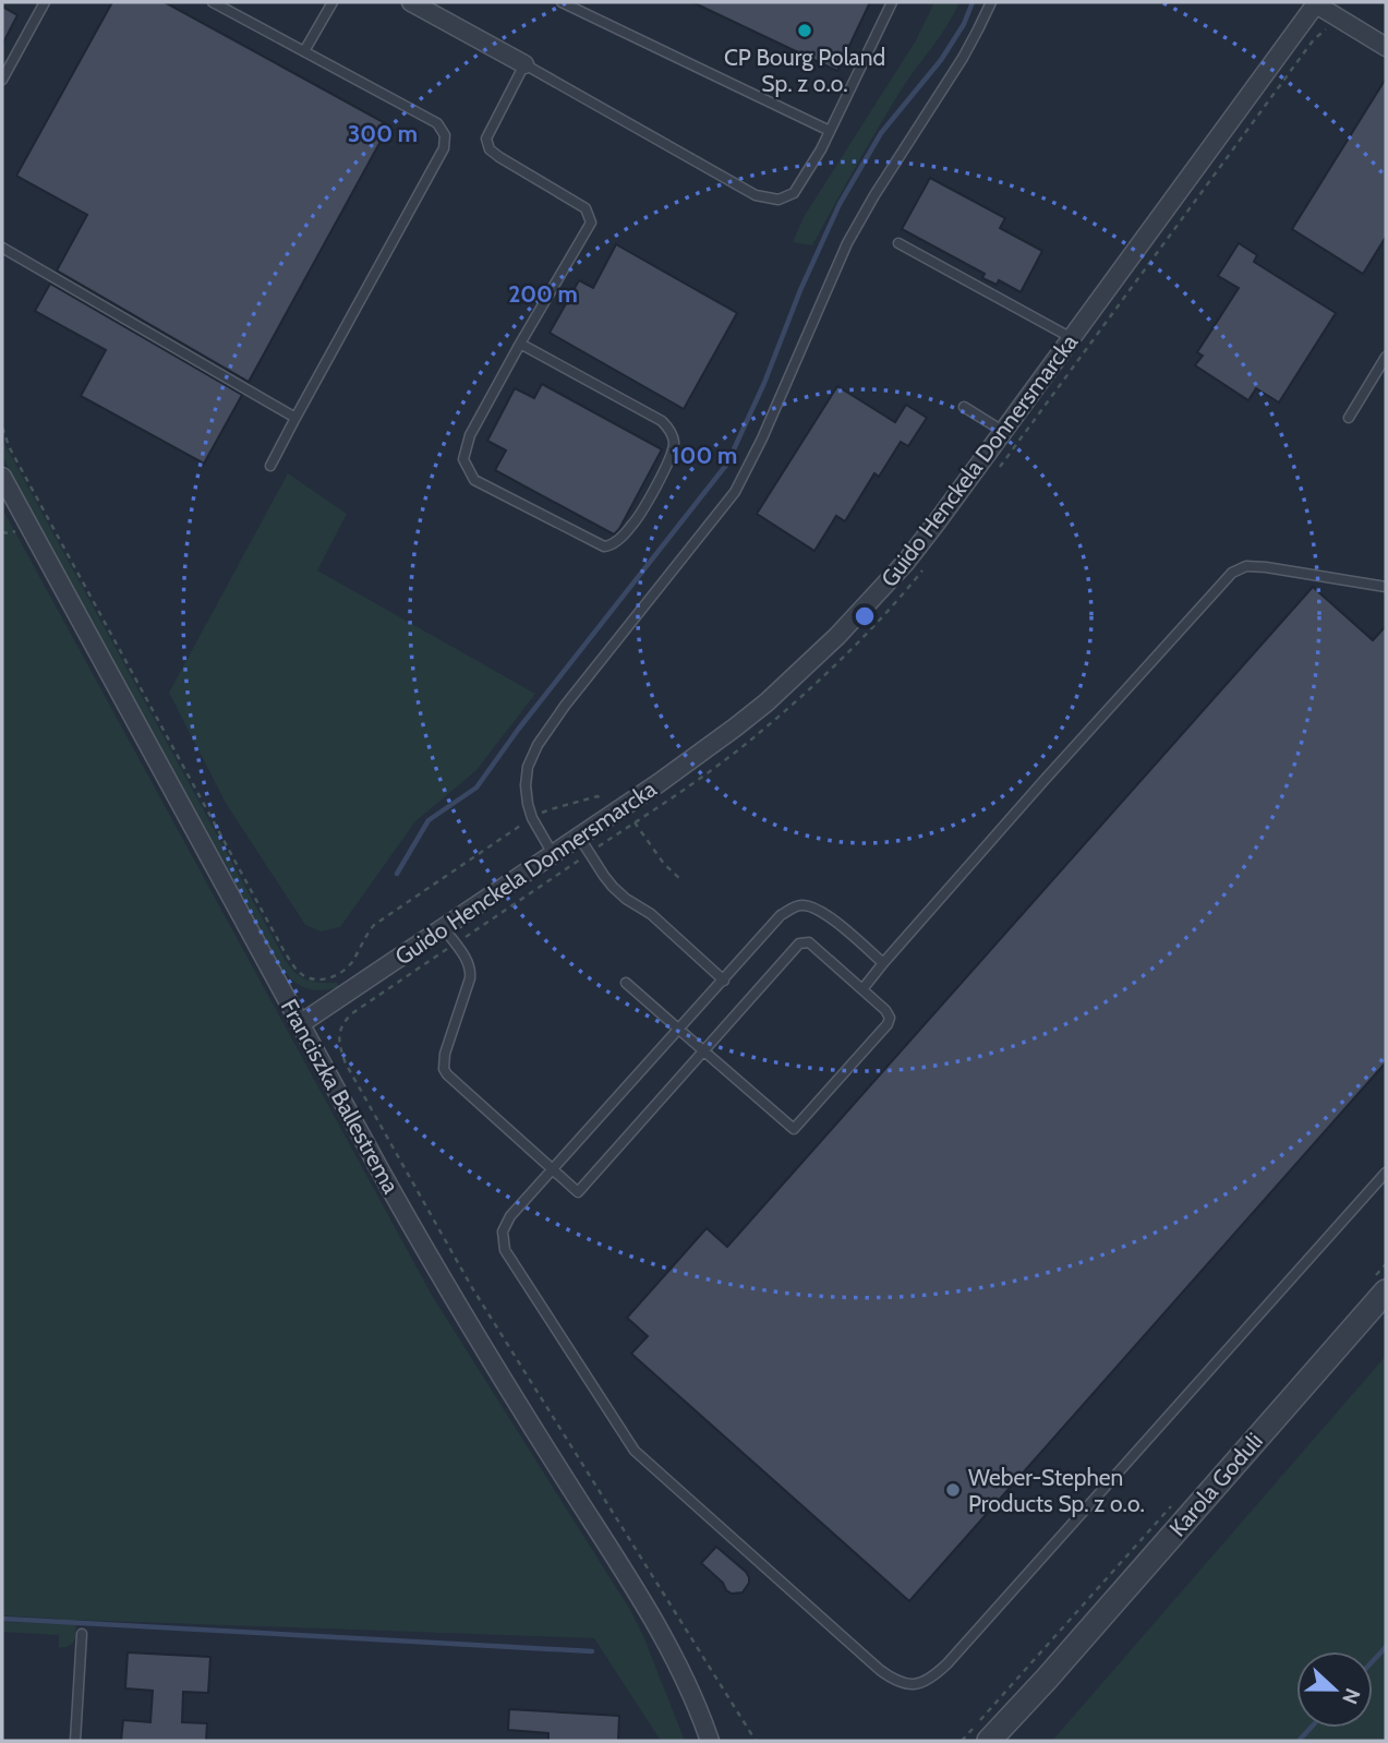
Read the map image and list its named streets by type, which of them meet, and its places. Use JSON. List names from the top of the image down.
{
  "streets": {
    "street": ["Guido Henckela Donnersmarcka", "Franciszka Ballestrema", "Karola Goduli"]
  },
  "crossings": [
    ["Guido Henckela Donnersmarcka", "Franciszka Ballestrema"]
  ],
  "places": ["CP Bourg Poland Sp. z o.o.", "Weber-Stephen Products Sp. z o.o."],
  "north": "right",
  "rings": ["300 m", "200 m", "100 m"]
}
